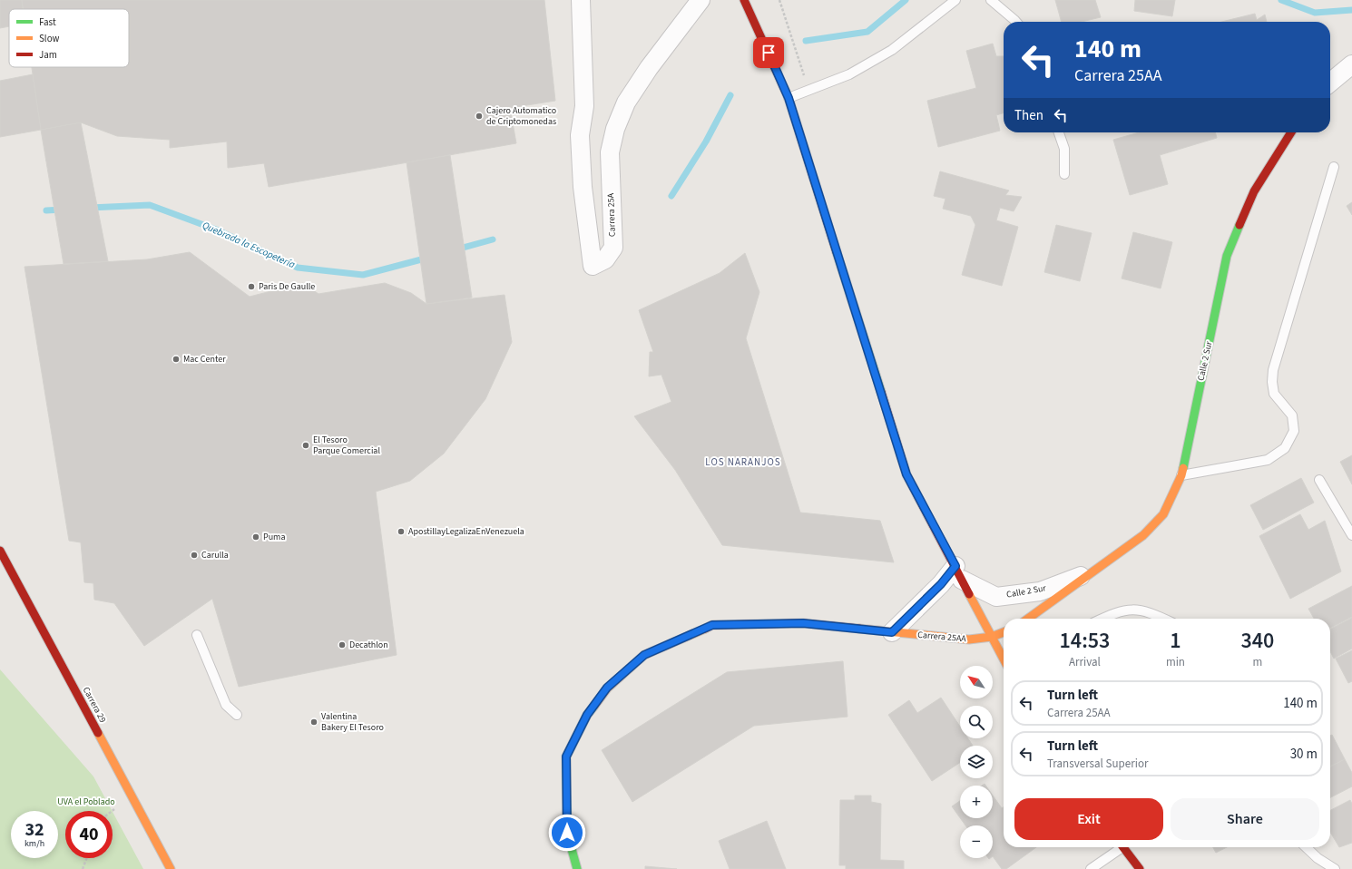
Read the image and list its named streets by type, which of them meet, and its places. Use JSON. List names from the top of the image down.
{
  "streets": {
    "street": [
      "Carrera 25A",
      "Calle 2 Sur",
      "Carrera 25AA",
      "Carrera 29"
    ]
  },
  "districts": ["LOS NARANJOS"],
  "water": ["Quebrada la Escopetería"],
  "parks": ["UVA el Poblado"],
  "places": [
    "Cajero Automatico de Criptomonedas",
    "Paris De Gaulle",
    "Mac Center",
    "El Tesoro Parque Comercial",
    "ApostillayLegalizaEnVenezuela",
    "Puma",
    "Carulla",
    "Decathlon",
    "Valentina Bakery El Tesoro"
  ],
  "legend": ["Fast", "Slow", "Jam"],
  "north": "top left",
  "page": {
    "turn": ["140 m", "Carrera 25AA"],
    "then": "Then",
    "eta": [
      "14:53",
      "Arrival",
      "1",
      "min",
      "340",
      "m"
    ],
    "map_buttons": ["+", "−"],
    "list": [
      {
        "name": "Turn left",
        "note": "Carrera 25AA",
        "value": "140 m"
      },
      {
        "name": "Turn left",
        "note": "Transversal Superior",
        "value": "30 m"
      }
    ],
    "buttons": ["Exit", "Share"],
    "speed": "32 km/h",
    "limit": "40"
  }
}
